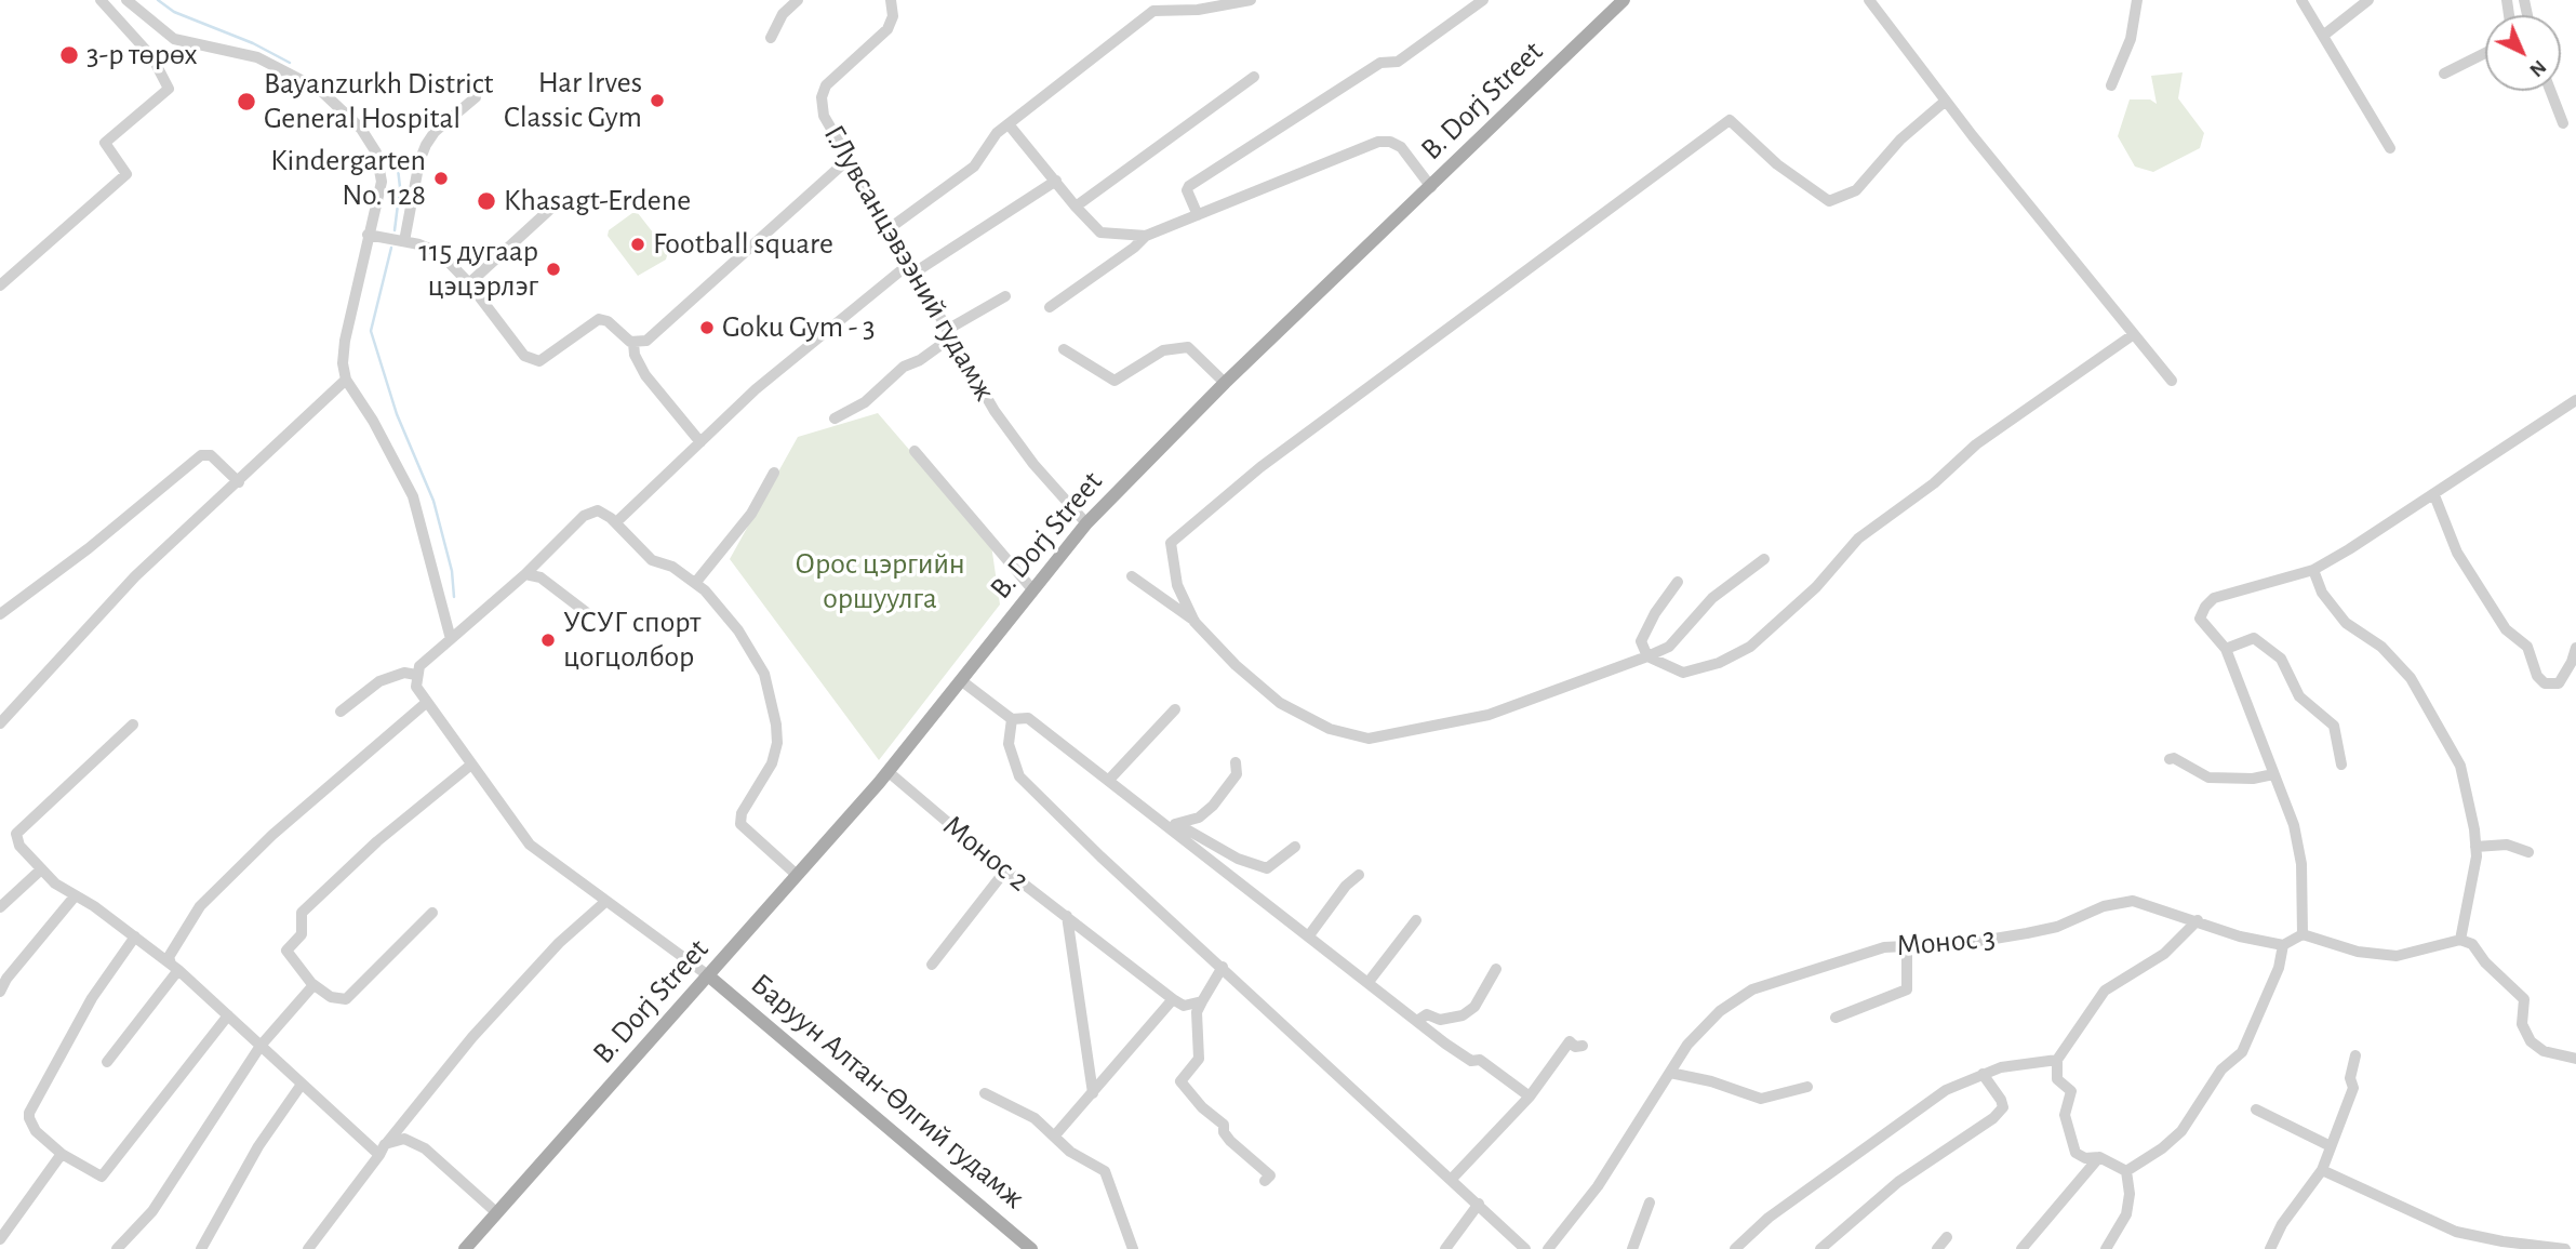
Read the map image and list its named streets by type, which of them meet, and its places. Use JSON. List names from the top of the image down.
{
  "streets": {
    "main road": ["B. Dorj Street", "Баруун Алтан-Өлгий гудамж"],
    "street": ["Г.Лувсанцэвээний гудамж", "Монос 2", "Монос 3"]
  },
  "crossings": [
    ["B. Dorj Street", "Г.Лувсанцэвээний гудамж"],
    ["B. Dorj Street", "Монос 2"],
    ["B. Dorj Street", "Баруун Алтан-Өлгий гудамж"]
  ],
  "parks": ["Орос цэргийн оршуулга"],
  "places": [
    "3-р төрөх",
    "Har Irves Classic Gym",
    "Bayanzurkh District General Hospital",
    "Kindergarten No. 128",
    "Khasagt-Erdene",
    "Football square",
    "115 дугаар цэцэрлэг",
    "Goku Gym - 3",
    "УСУГ спорт цогцолбор"
  ],
  "north": "bottom right"
}
